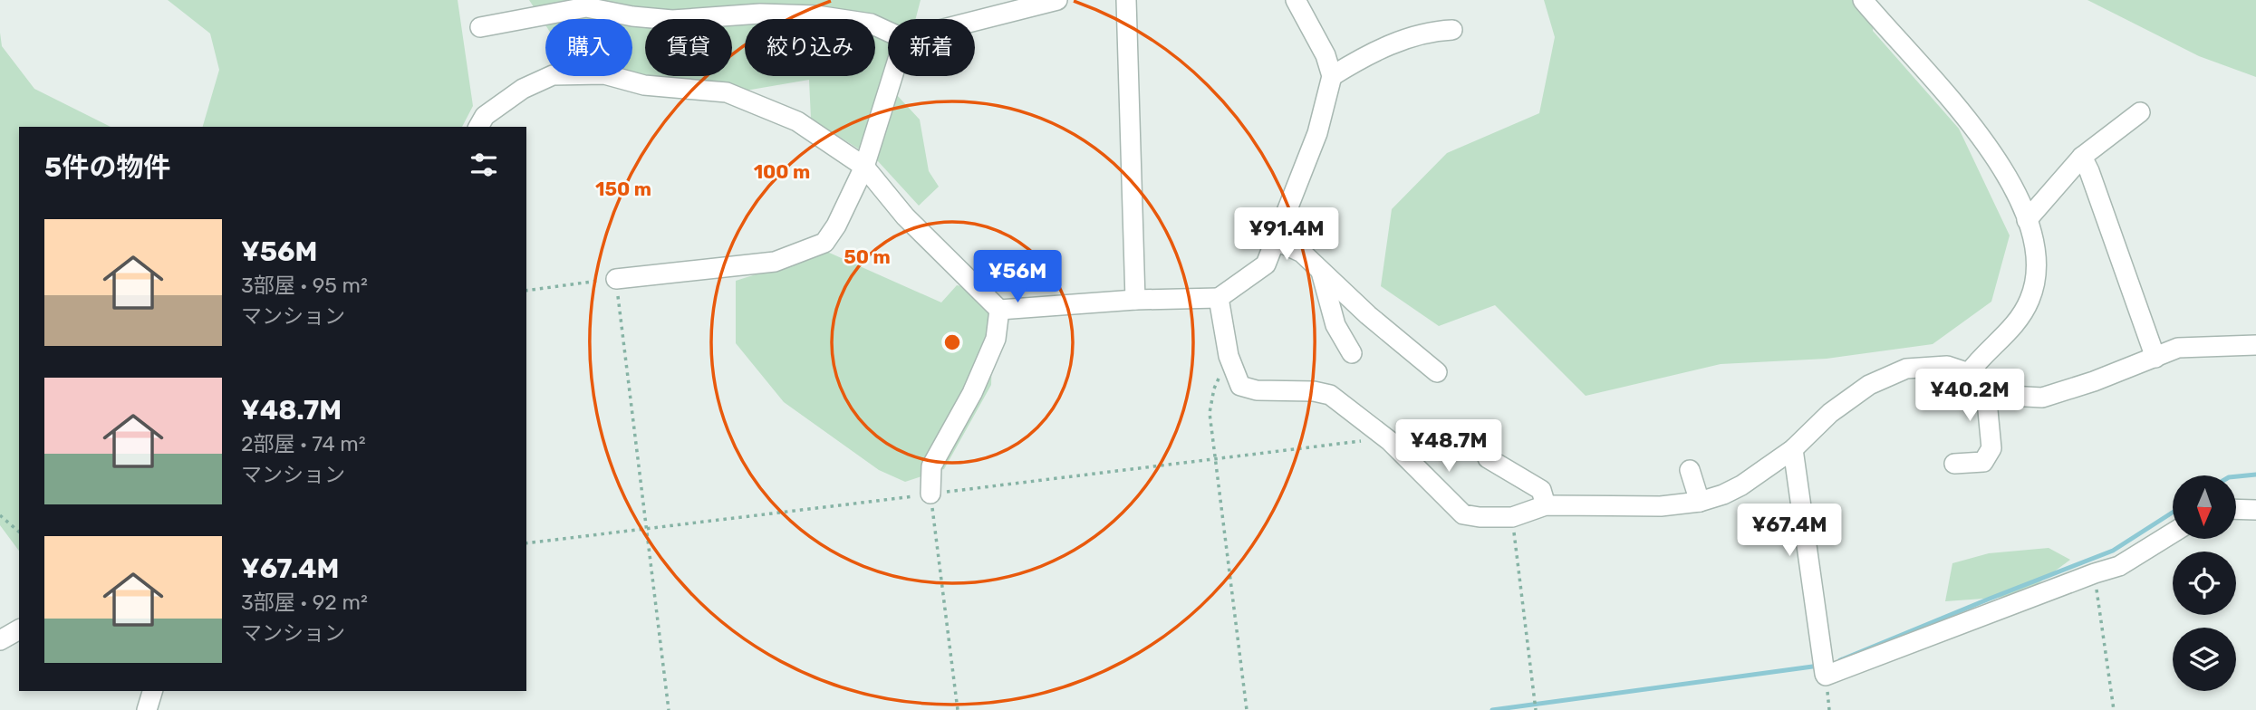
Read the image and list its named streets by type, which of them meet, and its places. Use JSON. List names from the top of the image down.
{
  "north": "bottom",
  "page": {
    "chip": [
      "購入",
      "賃貸",
      "絞り込み",
      "新着"
    ],
    "heading": "5件の物件",
    "list": [
      {
        "name": "¥56M",
        "note": "3部屋 · 95 m² · マンション"
      },
      {
        "name": "¥48.7M",
        "note": "2部屋 · 74 m² · マンション"
      },
      {
        "name": "¥67.4M",
        "note": "3部屋 · 92 m² · マンション"
      }
    ],
    "price": [
      "¥91.4M",
      "¥56M",
      "¥40.2M",
      "¥48.7M",
      "¥67.4M"
    ]
  },
  "rings": ["100 m", "150 m", "50 m"]
}
